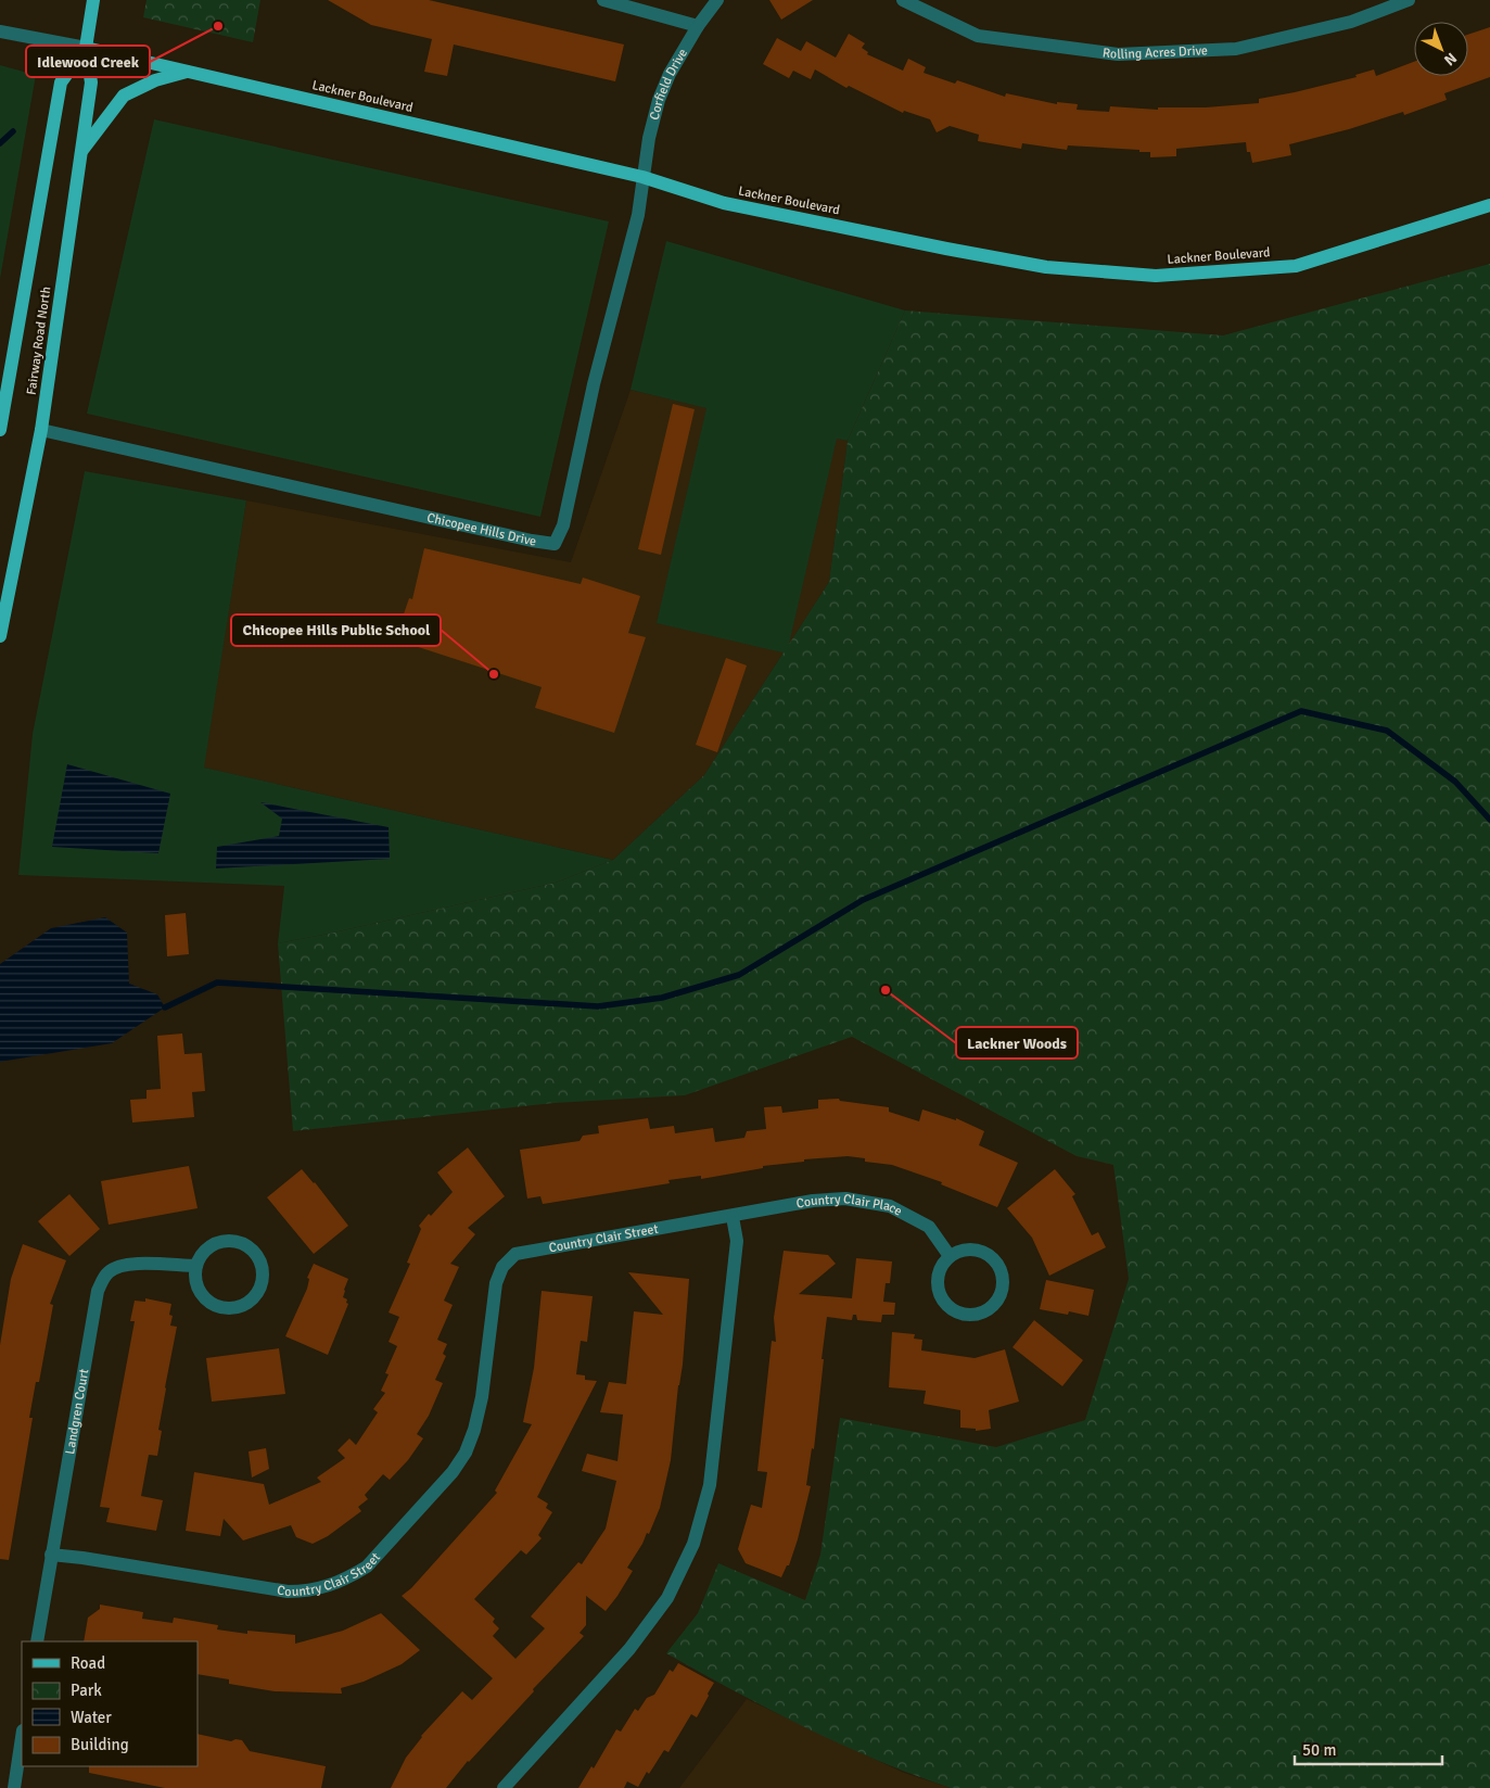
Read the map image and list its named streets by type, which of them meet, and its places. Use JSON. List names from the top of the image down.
{
  "streets": {
    "main road": ["Lackner Boulevard", "Fairway Road North"],
    "street": [
      "Rolling Acres Drive",
      "Corfield Drive",
      "Chicopee Hills Drive",
      "Country Clair Place",
      "Country Clair Street",
      "Landgren Court"
    ]
  },
  "crossings": [
    ["Corfield Drive", "Lackner Boulevard"],
    ["Corfield Drive", "Chicopee Hills Drive"],
    ["Lackner Boulevard", "Fairway Road North"],
    ["Lackner Boulevard", "Chicopee Hills Drive"],
    ["Fairway Road North", "Chicopee Hills Drive"],
    ["Country Clair Place", "Country Clair Street"],
    ["Country Clair Street", "Landgren Court"]
  ],
  "places": ["Idlewood Creek", "Chicopee Hills Public School", "Lackner Woods"],
  "legend": [
    "Road",
    "Park",
    "Water",
    "Building"
  ],
  "scale_bar": "50 m",
  "north": "bottom right"
}
